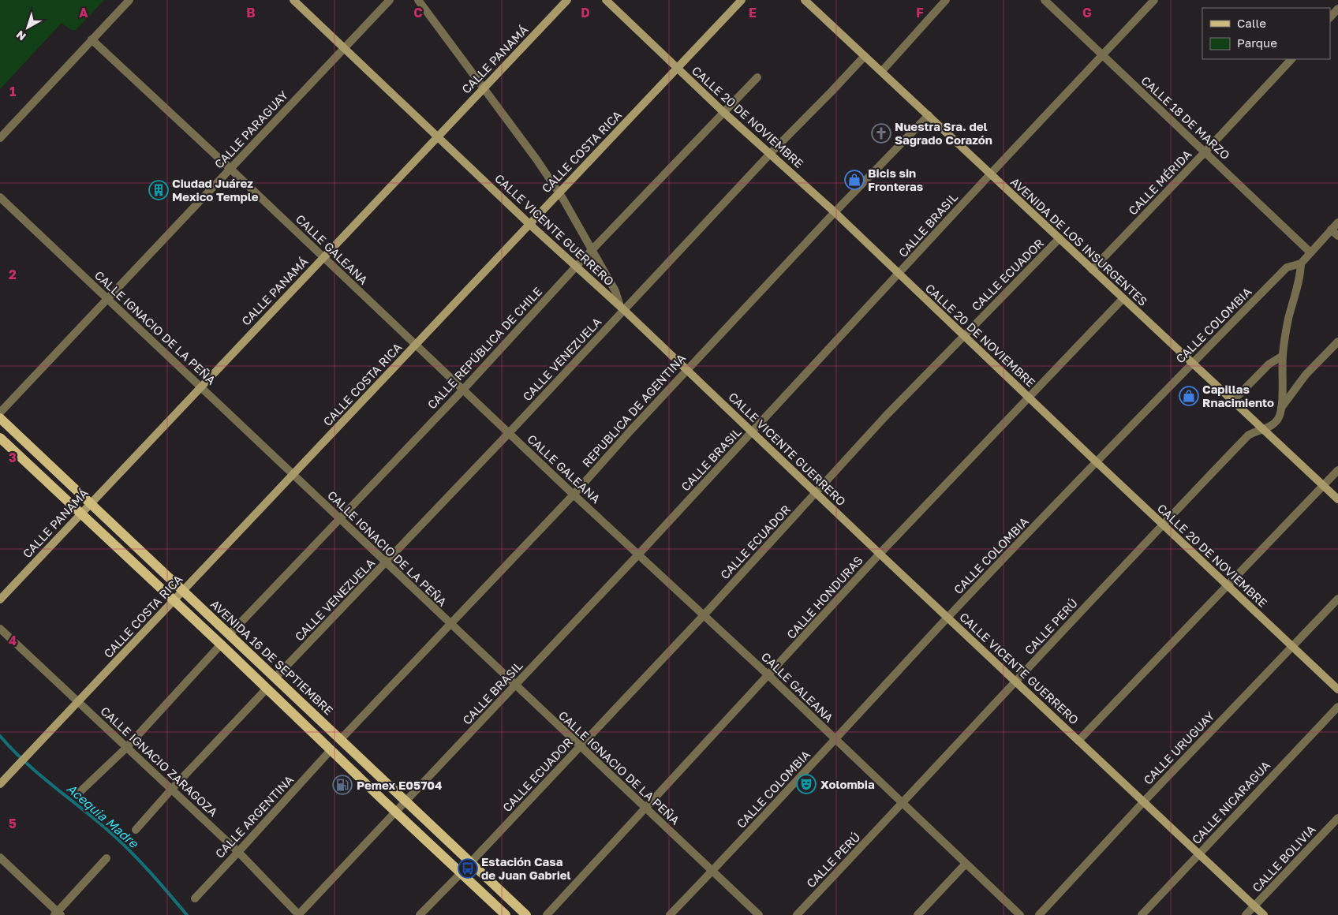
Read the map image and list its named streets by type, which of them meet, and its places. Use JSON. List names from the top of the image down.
{
  "streets": {
    "main road": [
      "CALLE PANAMÁ",
      "CALLE 20 DE NOVIEMBRE",
      "CALLE COSTA RICA",
      "CALLE VICENTE GUERRERO",
      "AVENIDA DE LOS INSURGENTES",
      "AVENIDA 16 DE SEPTIEMBRE"
    ],
    "street": [
      "CALLE 18 DE MARZO",
      "CALLE PARAGUAY",
      "CALLE MÉRIDA",
      "CALLE BRASIL",
      "CALLE GALEANA",
      "CALLE ECUADOR",
      "CALLE COLOMBIA",
      "CALLE IGNACIO DE LA PEÑA",
      "CALLE REPÚBLICA DE CHILE",
      "CALLE VENEZUELA",
      "REPUBLICA DE AGENTINA",
      "CALLE HONDURAS",
      "CALLE PERÚ",
      "CALLE URUGUAY",
      "CALLE IGNACIO ZARAGOZA",
      "CALLE NICARAGUA",
      "CALLE ARGENTINA",
      "CALLE BOLIVIA"
    ]
  },
  "crossings": [
    ["CALLE PANAMÁ", "CALLE VICENTE GUERRERO"],
    ["CALLE PANAMÁ", "CALLE GALEANA"],
    ["CALLE PANAMÁ", "CALLE IGNACIO DE LA PEÑA"],
    ["CALLE PANAMÁ", "AVENIDA 16 DE SEPTIEMBRE"],
    ["CALLE 20 DE NOVIEMBRE", "CALLE COSTA RICA"],
    ["CALLE 20 DE NOVIEMBRE", "CALLE BRASIL"],
    ["CALLE 20 DE NOVIEMBRE", "CALLE ECUADOR"],
    ["CALLE 20 DE NOVIEMBRE", "CALLE COLOMBIA"],
    ["CALLE 20 DE NOVIEMBRE", "CALLE REPÚBLICA DE CHILE"],
    ["CALLE 20 DE NOVIEMBRE", "CALLE VENEZUELA"],
    ["CALLE 20 DE NOVIEMBRE", "REPUBLICA DE AGENTINA"],
    ["CALLE 20 DE NOVIEMBRE", "CALLE HONDURAS"],
    ["CALLE 20 DE NOVIEMBRE", "CALLE PERÚ"],
    ["CALLE 20 DE NOVIEMBRE", "CALLE URUGUAY"],
    ["CALLE 18 DE MARZO", "CALLE MÉRIDA"],
    ["CALLE 18 DE MARZO", "CALLE BRASIL"],
    ["CALLE 18 DE MARZO", "CALLE COLOMBIA"],
    ["CALLE PARAGUAY", "CALLE VICENTE GUERRERO"],
    ["CALLE PARAGUAY", "CALLE GALEANA"],
    ["CALLE PARAGUAY", "CALLE IGNACIO DE LA PEÑA"],
    ["CALLE COSTA RICA", "CALLE VICENTE GUERRERO"],
    ["CALLE COSTA RICA", "CALLE GALEANA"],
    ["CALLE COSTA RICA", "CALLE IGNACIO DE LA PEÑA"],
    ["CALLE COSTA RICA", "AVENIDA 16 DE SEPTIEMBRE"],
    ["CALLE COSTA RICA", "CALLE IGNACIO ZARAGOZA"],
    ["CALLE MÉRIDA", "AVENIDA DE LOS INSURGENTES"],
    ["CALLE BRASIL", "CALLE VICENTE GUERRERO"],
    ["CALLE BRASIL", "AVENIDA DE LOS INSURGENTES"],
    ["CALLE BRASIL", "CALLE GALEANA"],
    ["CALLE BRASIL", "CALLE IGNACIO DE LA PEÑA"],
    ["CALLE BRASIL", "AVENIDA 16 DE SEPTIEMBRE"],
    ["CALLE BRASIL", "CALLE IGNACIO ZARAGOZA"],
    ["CALLE VICENTE GUERRERO", "CALLE ECUADOR"],
    ["CALLE VICENTE GUERRERO", "CALLE COLOMBIA"],
    ["CALLE VICENTE GUERRERO", "CALLE REPÚBLICA DE CHILE"],
    ["CALLE VICENTE GUERRERO", "CALLE VENEZUELA"],
    ["CALLE VICENTE GUERRERO", "REPUBLICA DE AGENTINA"],
    ["CALLE VICENTE GUERRERO", "CALLE HONDURAS"],
    ["CALLE VICENTE GUERRERO", "CALLE PERÚ"],
    ["CALLE VICENTE GUERRERO", "CALLE URUGUAY"],
    ["CALLE VICENTE GUERRERO", "CALLE NICARAGUA"],
    ["CALLE VICENTE GUERRERO", "CALLE BOLIVIA"],
    ["AVENIDA DE LOS INSURGENTES", "CALLE ECUADOR"],
    ["AVENIDA DE LOS INSURGENTES", "CALLE COLOMBIA"],
    ["AVENIDA DE LOS INSURGENTES", "CALLE VENEZUELA"],
    ["AVENIDA DE LOS INSURGENTES", "REPUBLICA DE AGENTINA"],
    ["AVENIDA DE LOS INSURGENTES", "CALLE HONDURAS"],
    ["AVENIDA DE LOS INSURGENTES", "CALLE PERÚ"],
    ["CALLE GALEANA", "CALLE ECUADOR"],
    ["CALLE GALEANA", "CALLE COLOMBIA"],
    ["CALLE GALEANA", "CALLE REPÚBLICA DE CHILE"],
    ["CALLE GALEANA", "CALLE VENEZUELA"],
    ["CALLE GALEANA", "REPUBLICA DE AGENTINA"],
    ["CALLE GALEANA", "CALLE HONDURAS"],
    ["CALLE GALEANA", "CALLE PERÚ"],
    ["CALLE ECUADOR", "CALLE IGNACIO DE LA PEÑA"],
    ["CALLE ECUADOR", "AVENIDA 16 DE SEPTIEMBRE"],
    ["CALLE COLOMBIA", "CALLE IGNACIO DE LA PEÑA"],
    ["CALLE IGNACIO DE LA PEÑA", "CALLE REPÚBLICA DE CHILE"],
    ["CALLE IGNACIO DE LA PEÑA", "CALLE VENEZUELA"],
    ["CALLE IGNACIO DE LA PEÑA", "REPUBLICA DE AGENTINA"],
    ["CALLE IGNACIO DE LA PEÑA", "CALLE HONDURAS"],
    ["CALLE REPÚBLICA DE CHILE", "AVENIDA 16 DE SEPTIEMBRE"],
    ["CALLE VENEZUELA", "AVENIDA 16 DE SEPTIEMBRE"],
    ["REPUBLICA DE AGENTINA", "AVENIDA 16 DE SEPTIEMBRE"],
    ["CALLE IGNACIO ZARAGOZA", "CALLE ARGENTINA"]
  ],
  "water": ["Acequia Madre"],
  "places": {
    "church": ["Nuestra Sra. del Sagrado Corazón"],
    "shop": ["Bicis sin Fronteras", "Capillas Rnacimiento"],
    "building": ["Ciudad Juárez Mexico Temple"],
    "theatre": ["Xolombia"],
    "fuel station": ["Pemex E05704"],
    "bus stop": ["Estación Casa de Juan Gabriel"]
  },
  "legend": ["Calle", "Parque"],
  "north": "bottom left",
  "grid": {
    "columns": [
      "A",
      "B",
      "C",
      "D",
      "E",
      "F",
      "G"
    ],
    "rows": [
      "1",
      "2",
      "3",
      "4",
      "5"
    ]
  }
}
